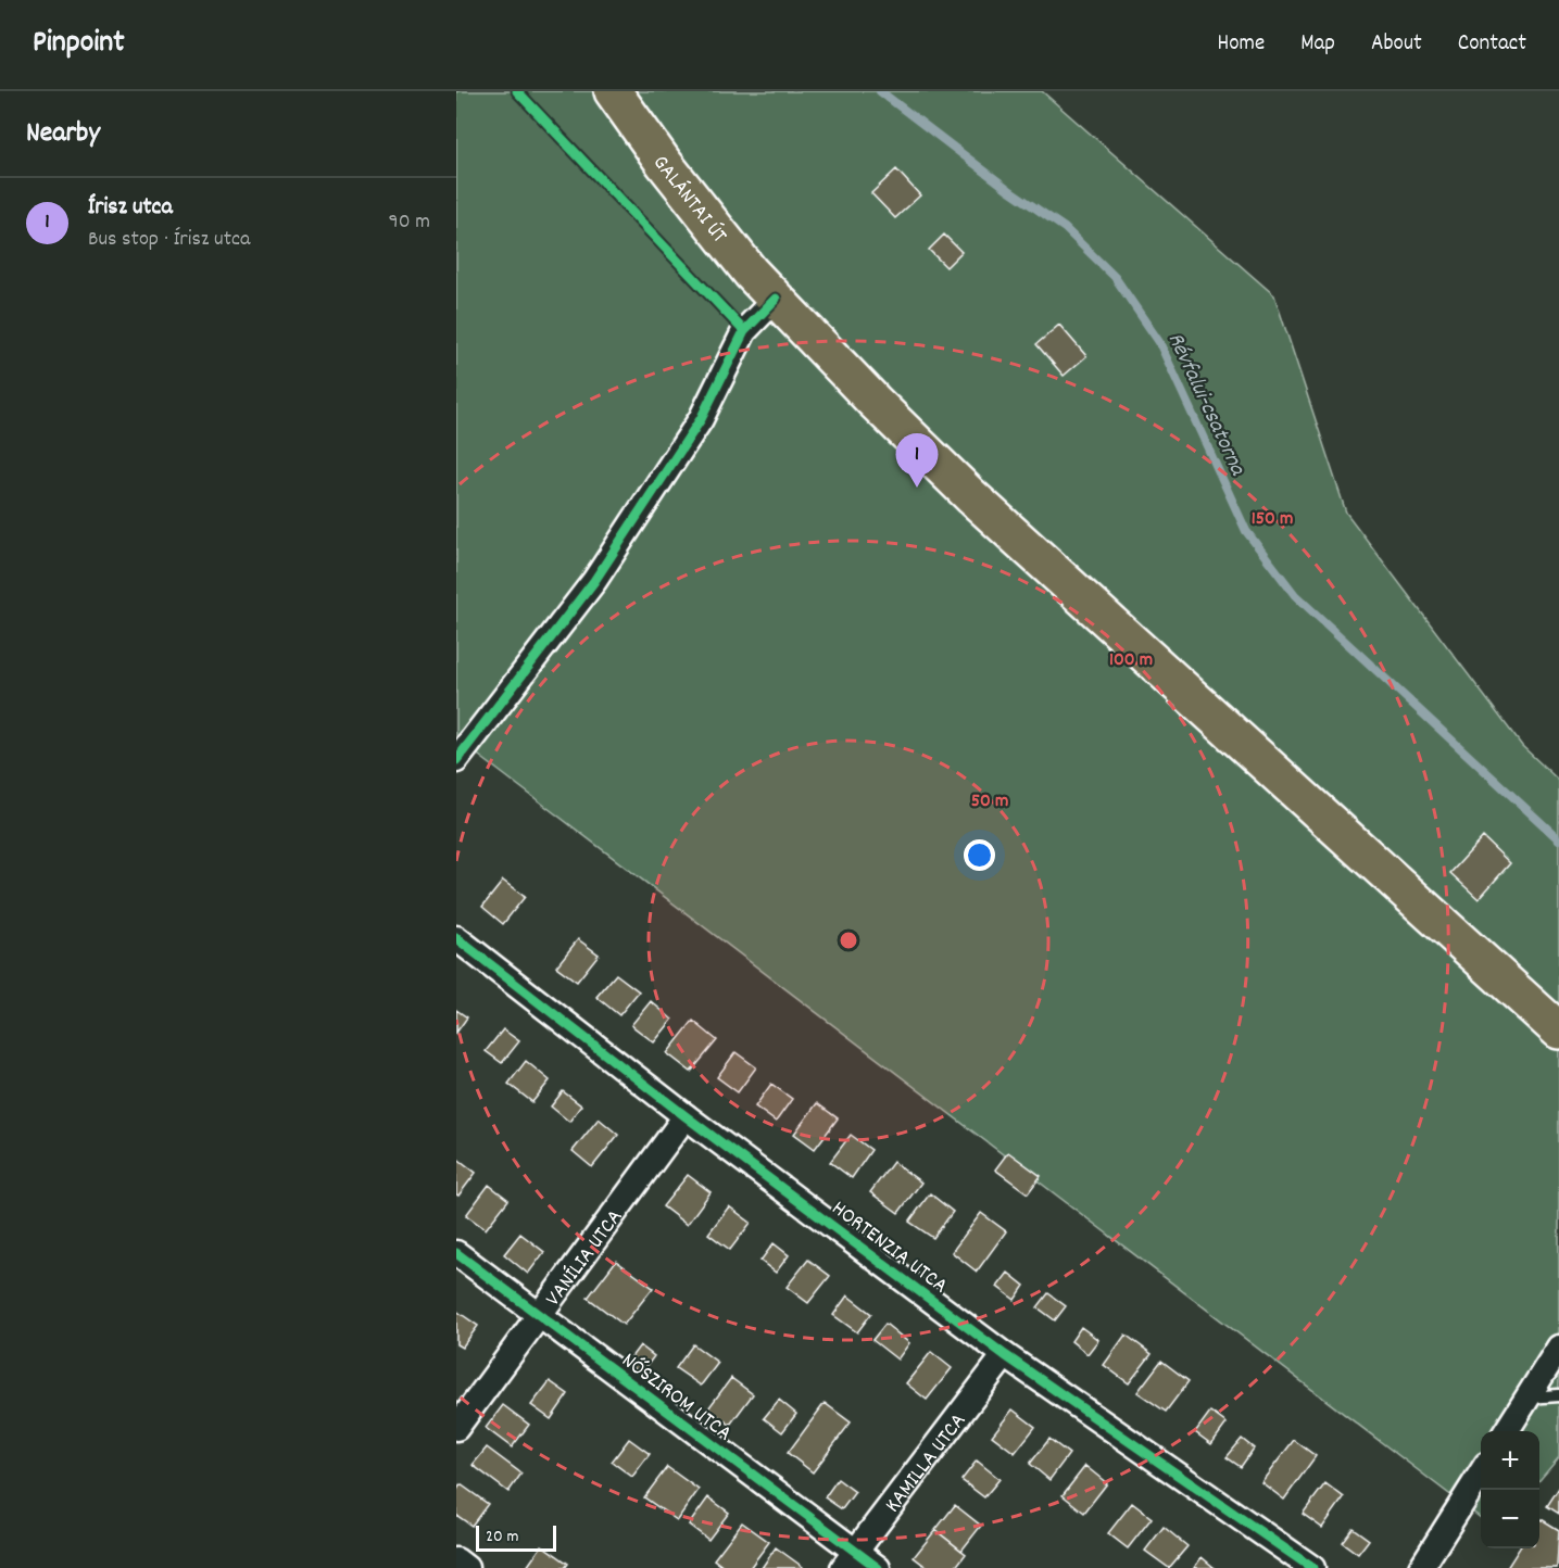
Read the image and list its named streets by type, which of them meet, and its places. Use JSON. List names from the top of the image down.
{
  "streets": {
    "main road": ["GALÁNTAI ÚT"],
    "street": [
      "HORTENZIA UTCA",
      "VANÍLIA UTCA",
      "NŐSZIROM UTCA",
      "KAMILLA UTCA"
    ]
  },
  "crossings": [
    ["HORTENZIA UTCA", "VANÍLIA UTCA"],
    ["HORTENZIA UTCA", "KAMILLA UTCA"],
    ["VANÍLIA UTCA", "NŐSZIROM UTCA"],
    ["NŐSZIROM UTCA", "KAMILLA UTCA"]
  ],
  "water": ["Révfalui-csatorna"],
  "scale_bar": "20 m",
  "page": {
    "header": "Pinpoint",
    "nav": [
      "Home",
      "Map",
      "About",
      "Contact"
    ],
    "heading": "Nearby",
    "list": [
      {
        "mark": "1",
        "name": "Írisz utca",
        "note": "Bus stop · Írisz utca",
        "value": "90 m"
      }
    ],
    "pins": "1",
    "map_buttons": ["+", "−"],
    "scale": "20 m"
  },
  "rings": ["150 m", "100 m", "50 m"]
}
